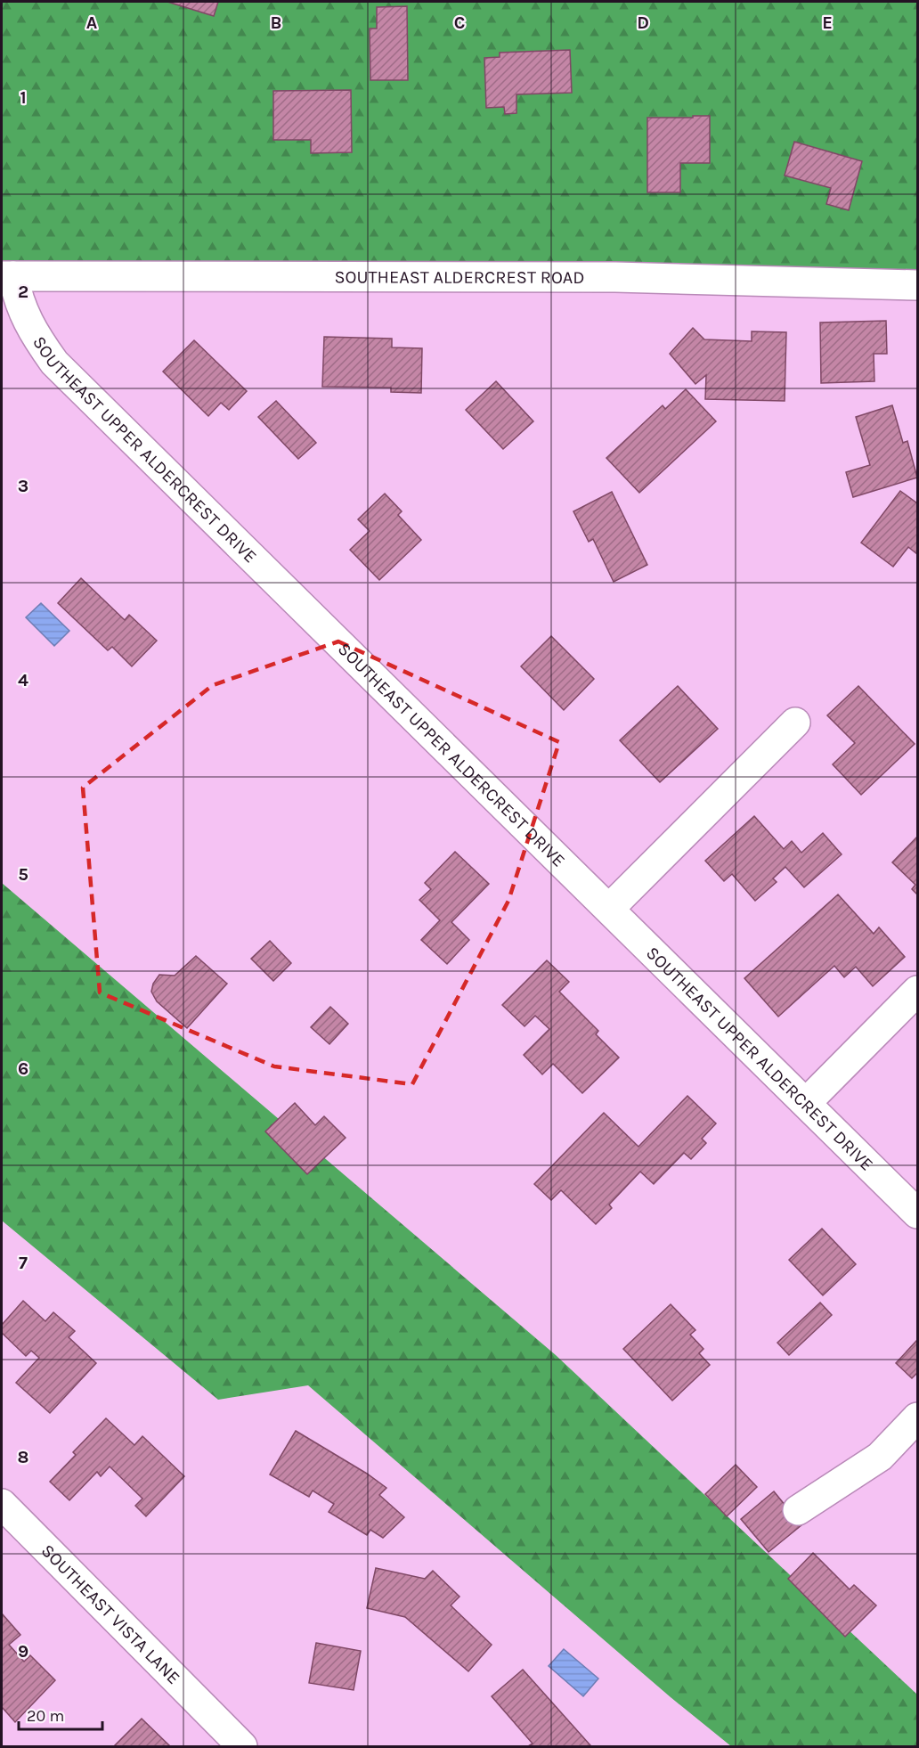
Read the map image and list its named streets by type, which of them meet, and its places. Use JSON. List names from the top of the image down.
{
  "streets": {
    "street": ["SOUTHEAST ALDERCREST ROAD", "SOUTHEAST UPPER ALDERCREST DRIVE", "SOUTHEAST VISTA LANE"]
  },
  "crossings": [
    ["SOUTHEAST ALDERCREST ROAD", "SOUTHEAST UPPER ALDERCREST DRIVE"]
  ],
  "scale_bar": "20 m",
  "grid": {
    "columns": [
      "A",
      "B",
      "C",
      "D",
      "E"
    ],
    "rows": [
      "1",
      "2",
      "3",
      "4",
      "5",
      "6",
      "7",
      "8",
      "9"
    ]
  }
}
